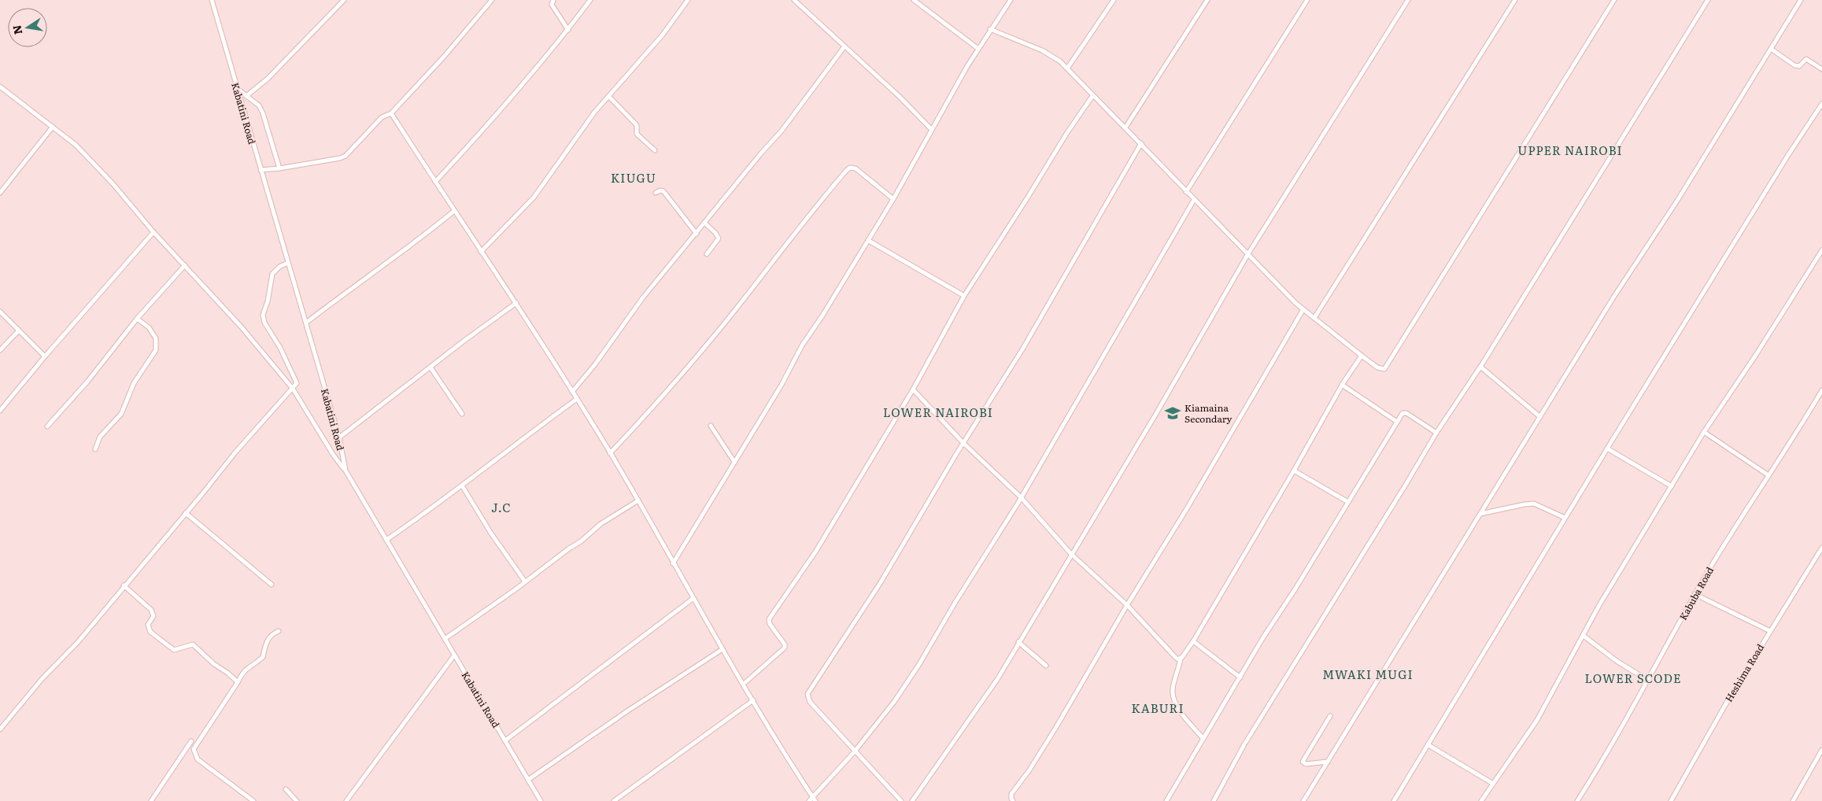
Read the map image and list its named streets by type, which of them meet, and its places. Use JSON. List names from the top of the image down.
{
  "streets": {
    "street": ["Kabatini Road", "Kabuba Road", "Heshima Road"]
  },
  "districts": [
    "UPPER NAIROBI",
    "KIUGU",
    "LOWER NAIROBI",
    "J.C",
    "MWAKI MUGI",
    "LOWER SCODE",
    "KABURI"
  ],
  "places": {
    "school or university": ["Kiamaina Secondary"]
  },
  "north": "left"
}
